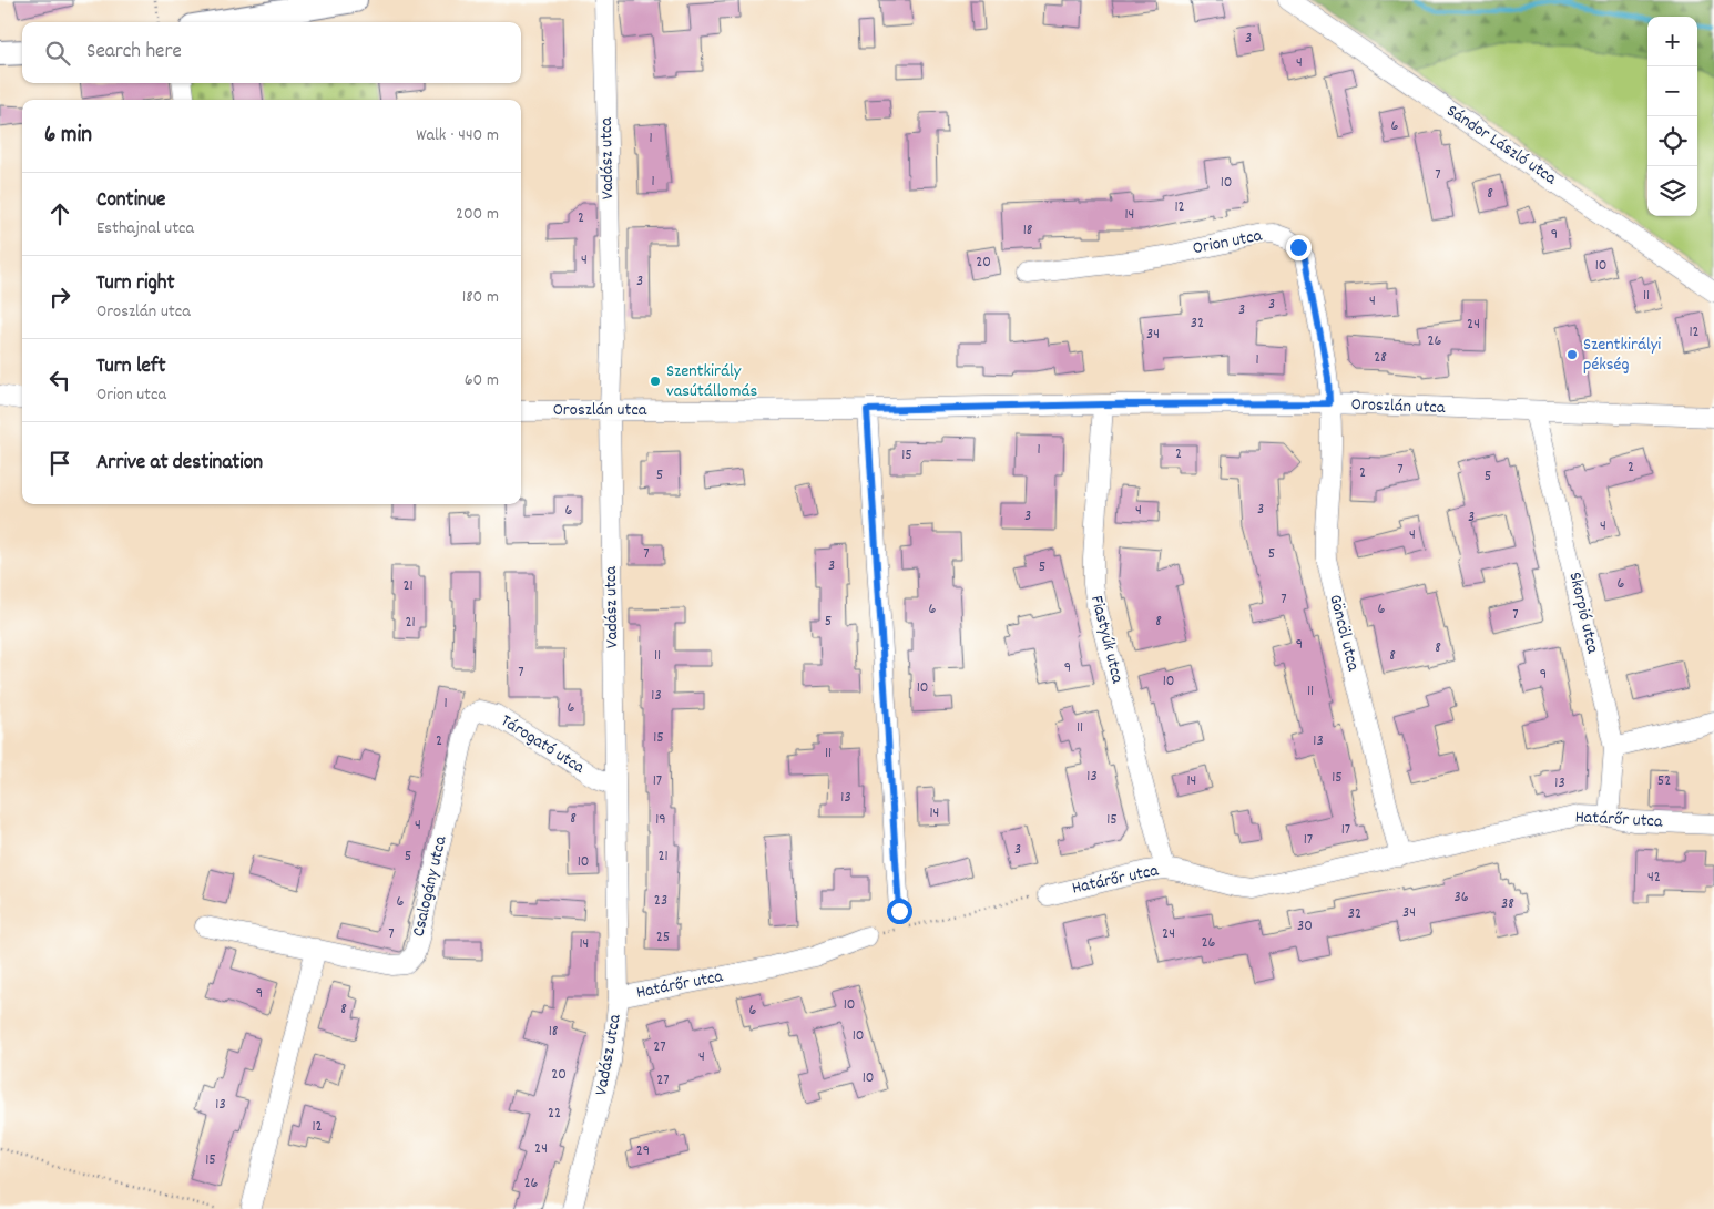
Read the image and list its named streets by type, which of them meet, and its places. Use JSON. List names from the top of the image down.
{
  "streets": {
    "street": [
      "Sándor László utca",
      "Vadász utca",
      "Orion utca",
      "Oroszlán utca",
      "Skorpió utca",
      "Göncöl utca",
      "Fiastyúk utca",
      "Tárogató utca",
      "Határőr utca",
      "Csalogány utca"
    ]
  },
  "crossings": [
    ["Vadász utca", "Oroszlán utca"],
    ["Vadász utca", "Tárogató utca"],
    ["Vadász utca", "Határőr utca"],
    ["Orion utca", "Oroszlán utca"],
    ["Orion utca", "Göncöl utca"],
    ["Oroszlán utca", "Skorpió utca"],
    ["Oroszlán utca", "Göncöl utca"],
    ["Oroszlán utca", "Fiastyúk utca"],
    ["Skorpió utca", "Határőr utca"],
    ["Göncöl utca", "Határőr utca"],
    ["Fiastyúk utca", "Határőr utca"],
    ["Tárogató utca", "Csalogány utca"]
  ],
  "places": ["Szentkirályi pékség", "Szentkirály vasútállomás"],
  "house_numbers": [
    "3",
    "4",
    "6",
    "1",
    "7",
    "1",
    "10",
    "8",
    "12",
    "14",
    "2",
    "18",
    "9",
    "4",
    "20",
    "10",
    "3",
    "11",
    "4",
    "3",
    "3",
    "32",
    "24",
    "12",
    "34",
    "26",
    "28",
    "1",
    "1",
    "2",
    "15",
    "2",
    "7",
    "2",
    "5",
    "5",
    "3",
    "6",
    "4",
    "3",
    "3",
    "4",
    "4",
    "7",
    "5",
    "3",
    "5",
    "6",
    "21",
    "7",
    "6",
    "6",
    "7",
    "5",
    "8",
    "21",
    "9",
    "8",
    "11",
    "8",
    "9",
    "7",
    "9",
    "10",
    "10",
    "11",
    "13",
    "1",
    "6",
    "11",
    "15",
    "2",
    "13",
    "11",
    "13",
    "15",
    "17",
    "14",
    "52",
    "13",
    "13",
    "14",
    "8",
    "19",
    "15",
    "4",
    "17",
    "17",
    "3",
    "5",
    "21",
    "10",
    "42",
    "36",
    "23",
    "6",
    "38",
    "34",
    "32",
    "30",
    "7",
    "24",
    "25",
    "26",
    "14",
    "9",
    "10",
    "8",
    "6",
    "18",
    "10",
    "27",
    "4",
    "20",
    "10",
    "27",
    "13",
    "22",
    "12",
    "24",
    "29",
    "15",
    "26"
  ],
  "page": {
    "map_buttons": ["+", "−"],
    "search": "Search here",
    "heading": ["6 min", "Walk · 440 m"],
    "list": [
      ["Continue", "Esthajnal utca", "200 m"],
      ["Turn right", "Oroszlán utca", "180 m"],
      ["Turn left", "Orion utca", "60 m"],
      "Arrive at destination"
    ]
  }
}
